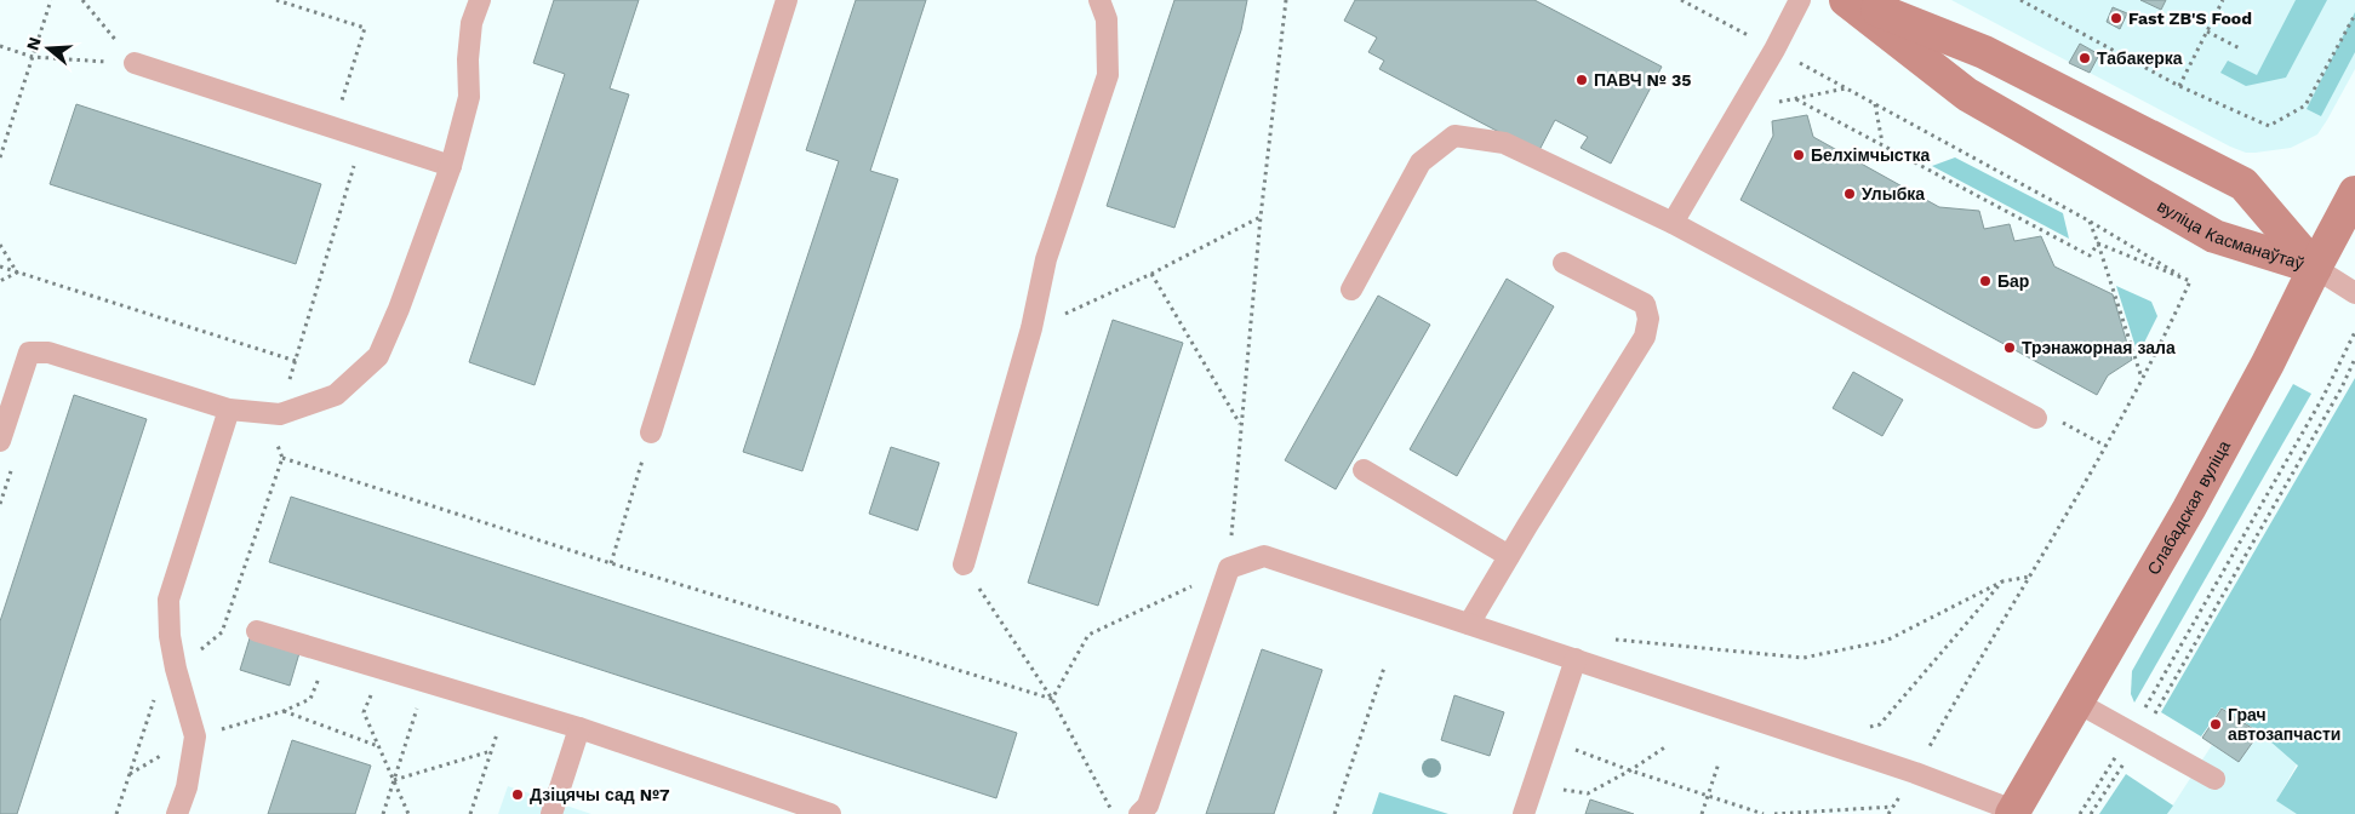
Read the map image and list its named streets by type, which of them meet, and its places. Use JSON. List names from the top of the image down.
{
  "streets": {
    "street": ["вуліца Касманаўтаў", "Слабадская вуліца"]
  },
  "crossings": [
    ["вуліца Касманаўтаў", "Слабадская вуліца"]
  ],
  "places": [
    "Fast ZB'S Food",
    "Табакерка",
    "ПАВЧ № 35",
    "Белхімчыстка",
    "Улыбка",
    "Бар",
    "Трэнажорная зала",
    "Грач автозапчасти",
    "Дзіцячы сад №7"
  ],
  "north": "left"
}
